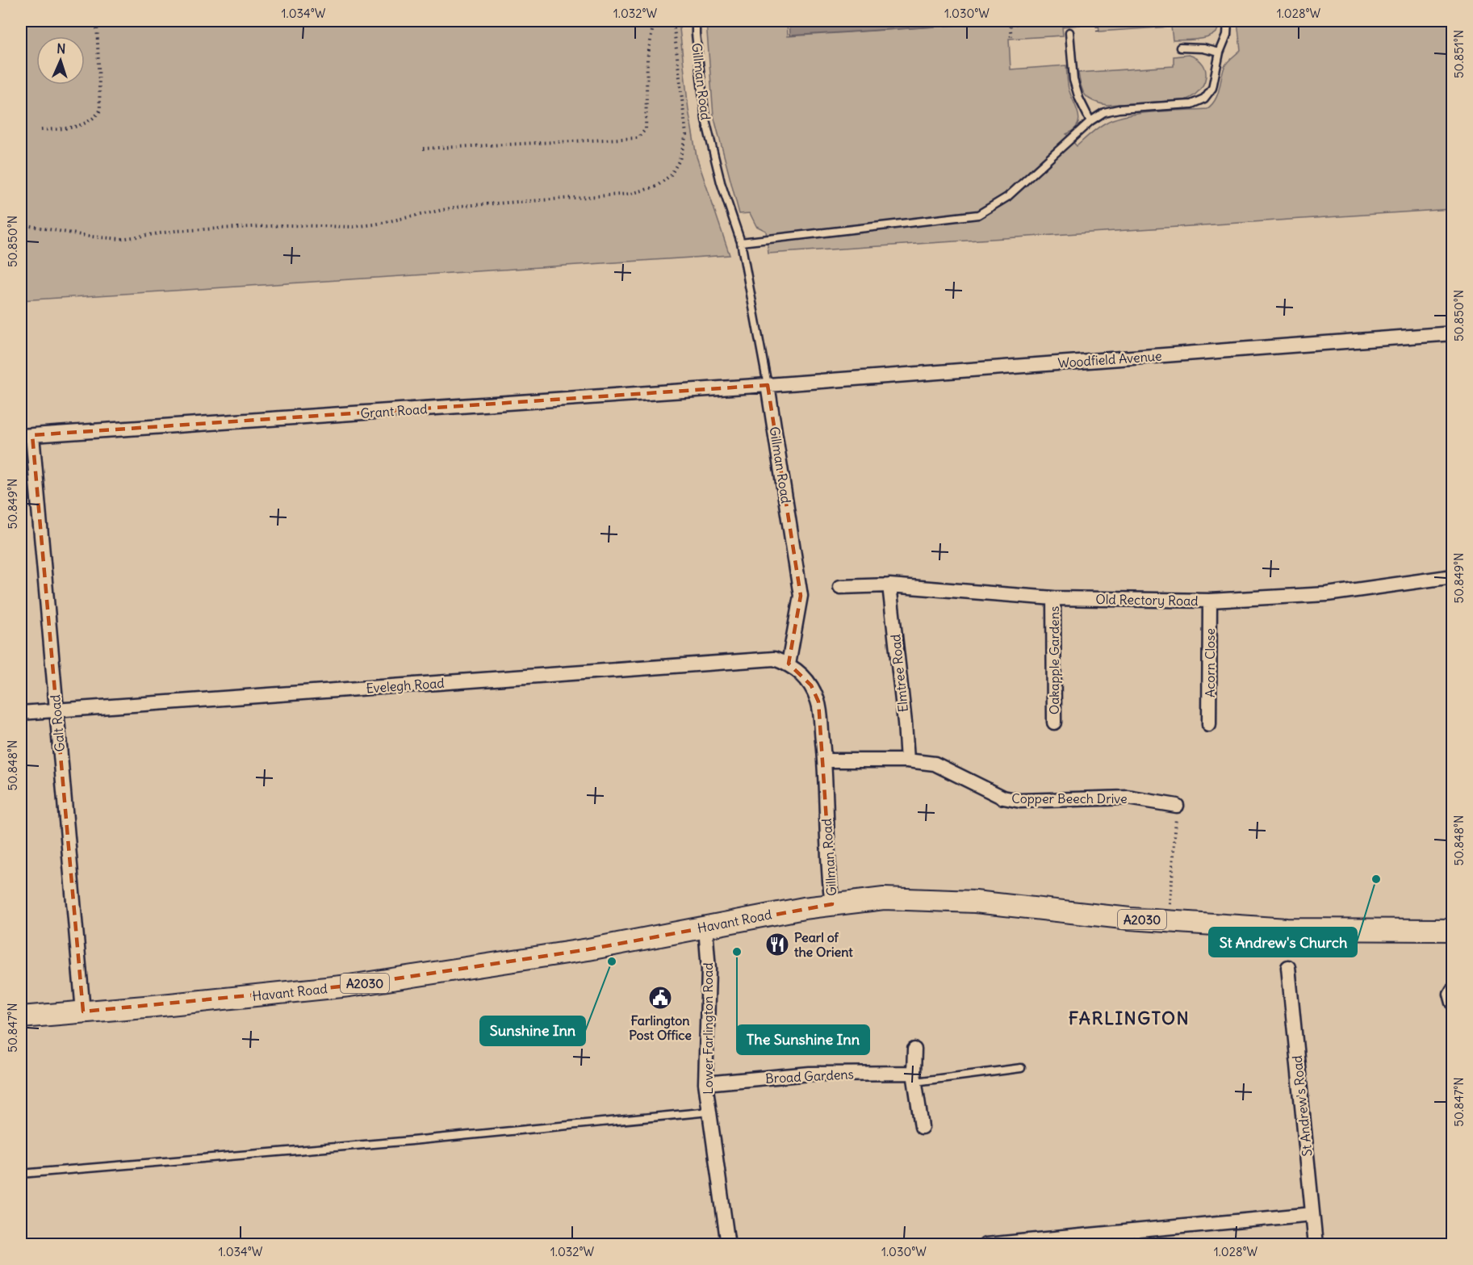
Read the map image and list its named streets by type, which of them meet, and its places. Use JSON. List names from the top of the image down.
{
  "streets": {
    "main road": ["A2030", "Havant Road"],
    "street": [
      "Gillman Road",
      "Woodfield Avenue",
      "Grant Road",
      "Old Rectory Road",
      "Oakapple Gardens",
      "Acorn Close",
      "Elmtree Road",
      "Evelegh Road",
      "Galt Road",
      "Copper Beech Drive",
      "Lower Farlington Road",
      "Broad Gardens",
      "St Andrew's Road"
    ]
  },
  "crossings": [
    ["Gillman Road", "Woodfield Avenue"],
    ["Gillman Road", "Grant Road"],
    ["Gillman Road", "Evelegh Road"],
    ["Gillman Road", "Copper Beech Drive"],
    ["Gillman Road", "Havant Road"],
    ["Woodfield Avenue", "Grant Road"],
    ["Grant Road", "Galt Road"],
    ["Old Rectory Road", "Oakapple Gardens"],
    ["Old Rectory Road", "Acorn Close"],
    ["Old Rectory Road", "Elmtree Road"],
    ["Elmtree Road", "Copper Beech Drive"],
    ["Evelegh Road", "Galt Road"],
    ["Galt Road", "Havant Road"],
    ["Havant Road", "Lower Farlington Road"],
    ["Lower Farlington Road", "Broad Gardens"]
  ],
  "districts": ["FARLINGTON"],
  "places": {
    "other": ["St Andrew's Church", "The Sunshine Inn", "Sunshine Inn"],
    "restaurant": ["Pearl of the Orient"],
    "public building": ["Farlington Post Office"]
  },
  "north": "top",
  "coordinates": [
    "1.034°W",
    "1.032°W",
    "1.030°W",
    "1.028°W",
    "50.851°N",
    "50.850°N",
    "50.849°N",
    "50.848°N",
    "50.847°N"
  ]
}
